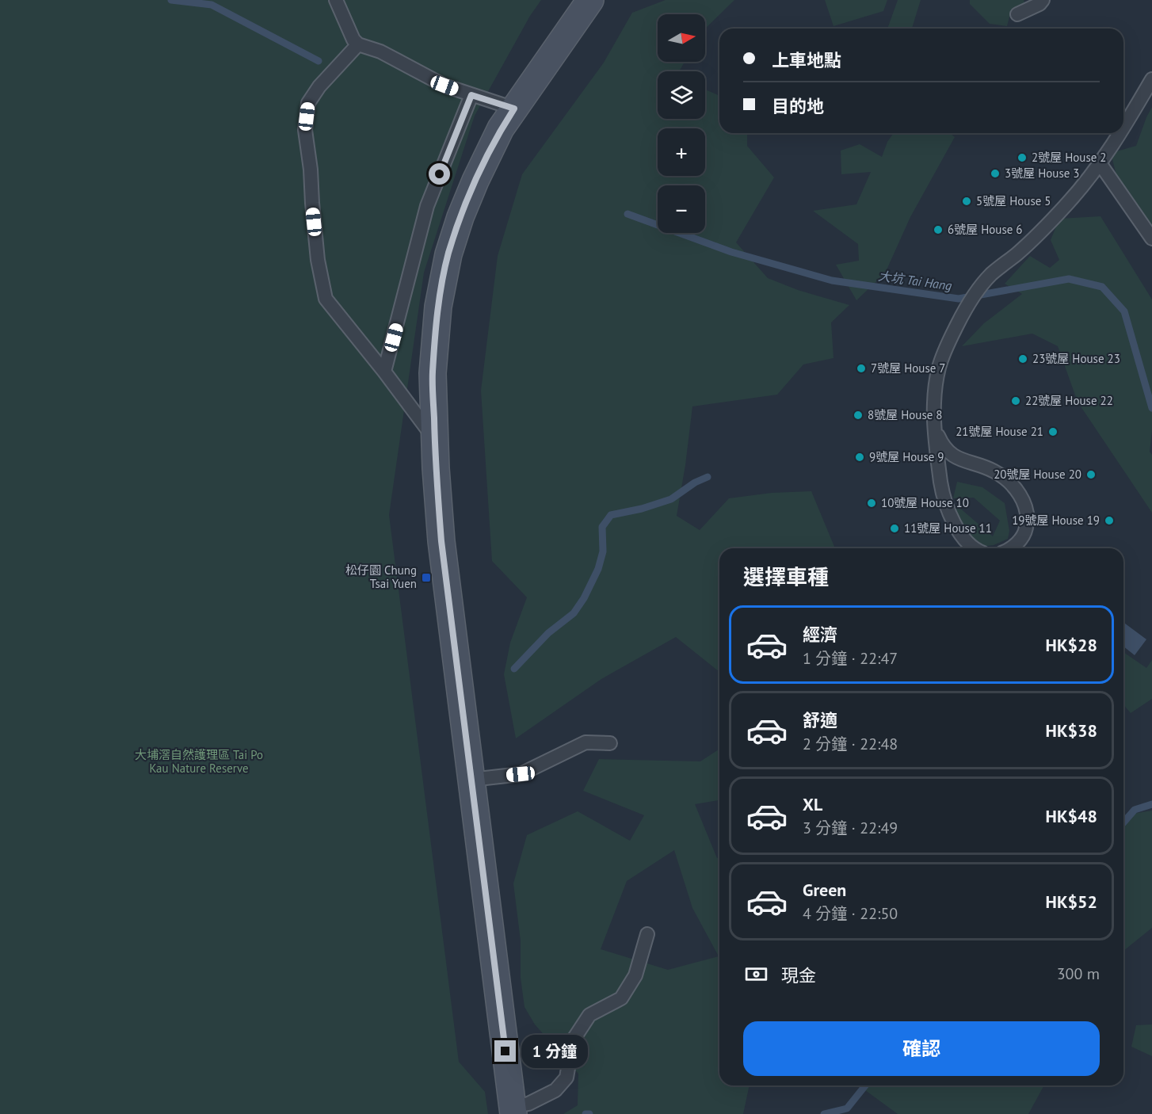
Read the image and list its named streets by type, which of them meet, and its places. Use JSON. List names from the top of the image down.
{
  "water": ["大坑 Tai Hang"],
  "parks": ["大埔滘自然護理區 Tai Po Kau Nature Reserve"],
  "places": {
    "other": [
      "2號屋 House 2",
      "3號屋 House 3",
      "5號屋 House 5",
      "6號屋 House 6",
      "23號屋 House 23",
      "7號屋 House 7",
      "22號屋 House 22",
      "8號屋 House 8",
      "21號屋 House 21",
      "9號屋 House 9",
      "20號屋 House 20",
      "10號屋 House 10",
      "19號屋 House 19",
      "11號屋 House 11"
    ],
    "transit": ["松仔園 Chung Tsai Yuen"]
  },
  "north": "right",
  "page": {
    "map_buttons": ["+", "−"],
    "banner": ["上車地點", "目的地"],
    "heading": "選擇車種",
    "list": [
      {
        "name": "經濟",
        "note": "1 分鐘 · 22:47",
        "value": "HK$28"
      },
      {
        "name": "舒適",
        "note": "2 分鐘 · 22:48",
        "value": "HK$38"
      },
      {
        "name": "XL",
        "note": "3 分鐘 · 22:49",
        "value": "HK$48"
      },
      {
        "name": "Green",
        "note": "4 分鐘 · 22:50",
        "value": "HK$52"
      }
    ],
    "pay": ["現金", "300 m"],
    "buttons": "確認",
    "bubble": "1 分鐘"
  }
}
